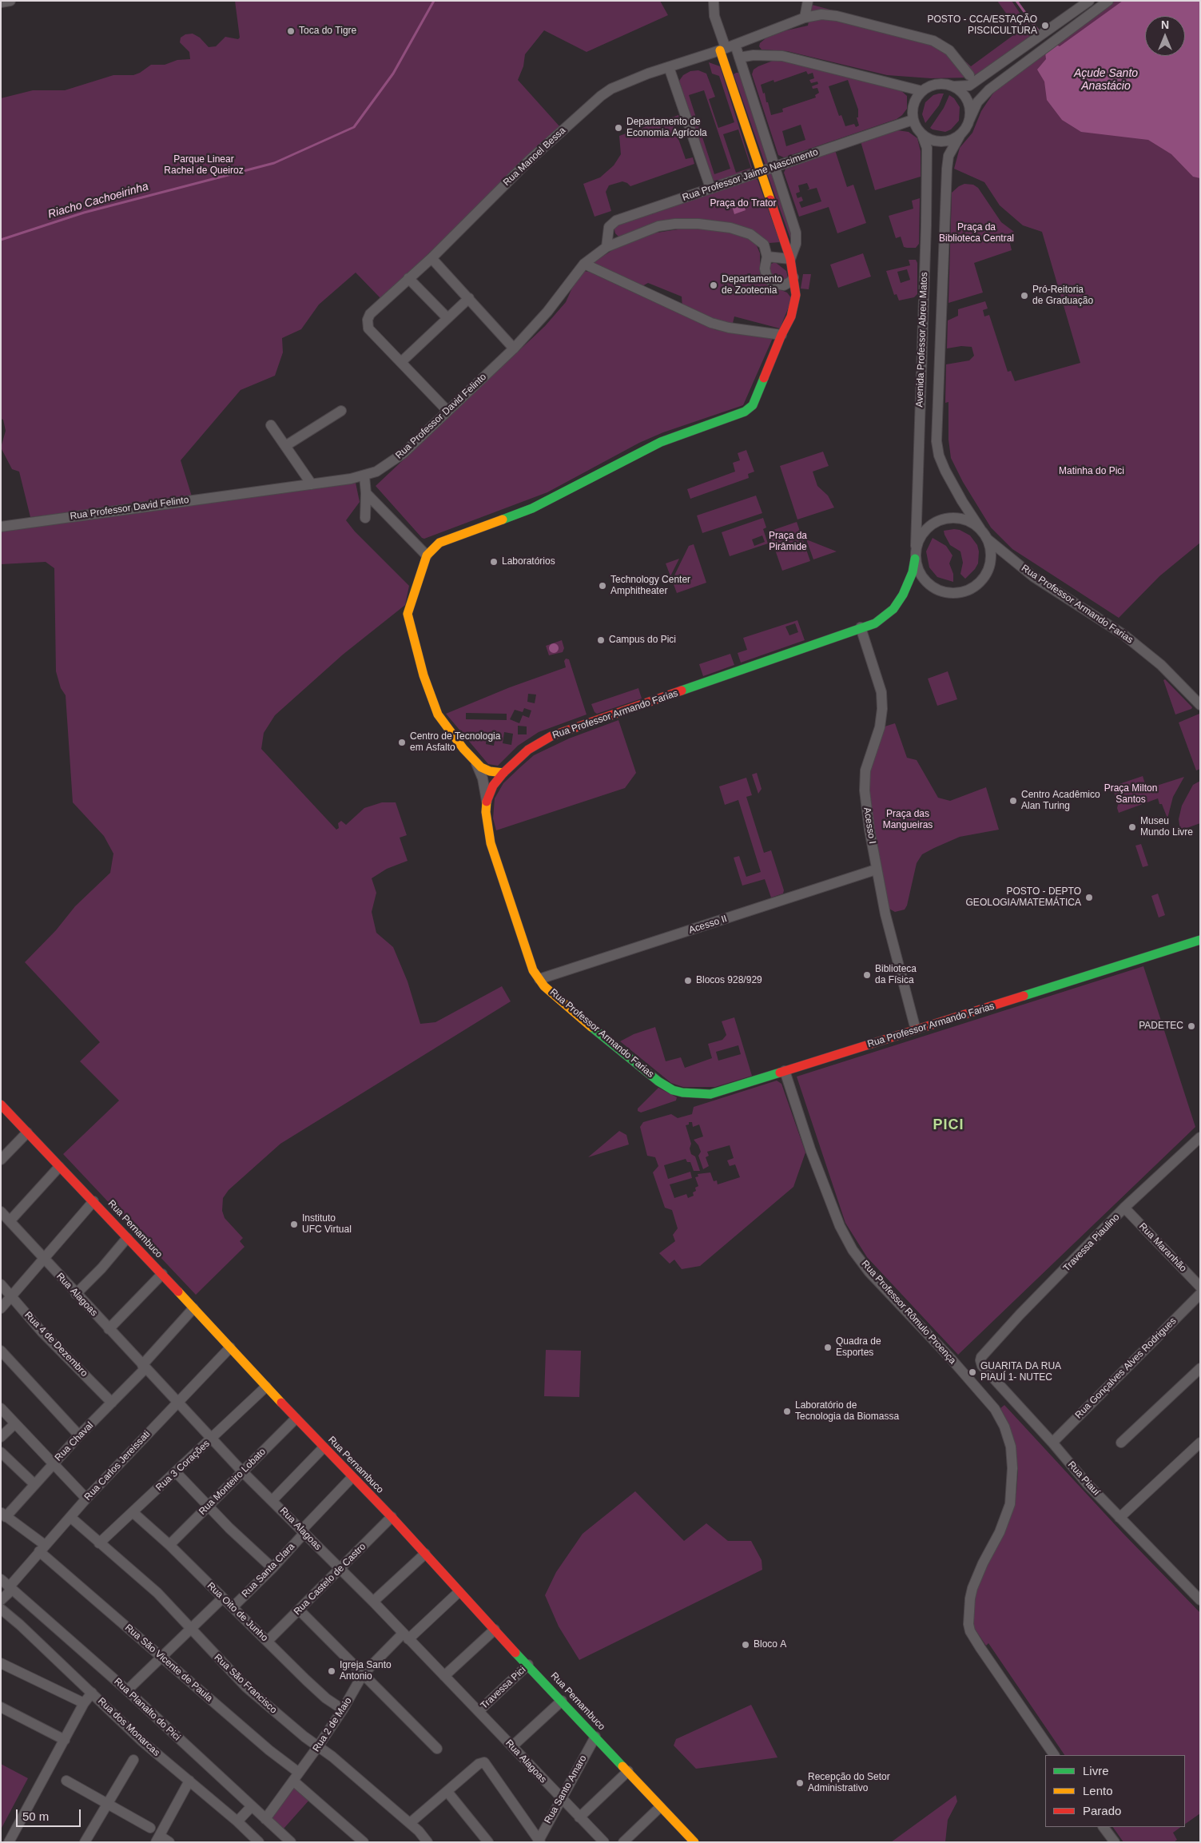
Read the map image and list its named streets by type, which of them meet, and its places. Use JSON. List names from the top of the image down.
{
  "streets": {
    "street": [
      "Rua Manoel Bessa",
      "Rua Professor Jaime Nascimento",
      "Avenida Professor Abreu Matos",
      "Rua Professor David Felinto",
      "Rua Professor Armando Farias",
      "Acesso I",
      "Acesso II",
      "Rua Pernambuco",
      "Travessa Piaulino",
      "Rua Maranhão",
      "Rua Alagoas",
      "Rua Professor Rômulo Proença",
      "Rua 4 de Dezembro",
      "Rua Gonçalves Alves Rodrigues",
      "Rua Chaval",
      "Rua Carlos Jereissati",
      "Rua 3 Corações",
      "Rua Piauí",
      "Rua Monteiro Lobato",
      "Rua Santa Clara",
      "Rua Castelo de Castro",
      "Rua Oito de Junho",
      "Rua São Vicente de Paula",
      "Rua São Francisco",
      "Travessa Pici",
      "Rua Planalto do Pici",
      "Rua 2 de Maio",
      "Rua dos Monarcas",
      "Rua Santo Amaro"
    ]
  },
  "crossings": [
    ["Rua Professor Jaime Nascimento", "Avenida Professor Abreu Matos"],
    ["Rua Professor Jaime Nascimento", "Rua Professor David Felinto"],
    ["Avenida Professor Abreu Matos", "Rua Professor Armando Farias"],
    ["Rua Professor Armando Farias", "Acesso I"],
    ["Rua Professor Armando Farias", "Acesso II"],
    ["Rua Professor Armando Farias", "Rua Professor Rômulo Proença"],
    ["Acesso I", "Acesso II"],
    ["Rua Pernambuco", "Rua Chaval"],
    ["Rua Pernambuco", "Rua Carlos Jereissati"],
    ["Rua Pernambuco", "Rua 3 Corações"],
    ["Rua Pernambuco", "Rua Monteiro Lobato"],
    ["Rua Pernambuco", "Rua Santa Clara"],
    ["Rua Pernambuco", "Rua Castelo de Castro"],
    ["Rua Pernambuco", "Travessa Pici"],
    ["Rua Pernambuco", "Rua 2 de Maio"],
    ["Rua Pernambuco", "Rua Santo Amaro"],
    ["Travessa Piaulino", "Rua Maranhão"],
    ["Travessa Piaulino", "Rua Piauí"],
    ["Rua Alagoas", "Rua Chaval"],
    ["Rua Alagoas", "Rua Carlos Jereissati"],
    ["Rua Alagoas", "Rua 3 Corações"],
    ["Rua Alagoas", "Rua Monteiro Lobato"],
    ["Rua Alagoas", "Rua Santa Clara"],
    ["Rua Alagoas", "Rua Castelo de Castro"],
    ["Rua Alagoas", "Travessa Pici"],
    ["Rua Alagoas", "Rua 2 de Maio"],
    ["Rua Alagoas", "Rua Santo Amaro"],
    ["Rua 4 de Dezembro", "Rua Chaval"],
    ["Rua Gonçalves Alves Rodrigues", "Rua Piauí"],
    ["Rua Chaval", "Rua São Vicente de Paula"],
    ["Rua Carlos Jereissati", "Rua São Vicente de Paula"],
    ["Rua Carlos Jereissati", "Rua São Francisco"],
    ["Rua Carlos Jereissati", "Rua Planalto do Pici"],
    ["Rua 3 Corações", "Rua Oito de Junho"],
    ["Rua 3 Corações", "Rua São Francisco"],
    ["Rua Monteiro Lobato", "Rua Oito de Junho"],
    ["Rua Santa Clara", "Rua Oito de Junho"],
    ["Rua Castelo de Castro", "Rua Oito de Junho"],
    ["Rua Oito de Junho", "Rua 2 de Maio"],
    ["Rua São Vicente de Paula", "Rua 2 de Maio"],
    ["Rua São Francisco", "Rua 2 de Maio"],
    ["Rua Planalto do Pici", "Rua 2 de Maio"]
  ],
  "districts": ["PICI"],
  "water": ["Açude Santo Anastácio", "Riacho Cachoeirinha"],
  "parks": [
    "Parque Linear Rachel de Queiroz",
    "Praça do Trator",
    "Praça da Biblioteca Central",
    "Matinha do Pici",
    "Praça da Pirâmide",
    "Praça Milton Santos",
    "Praça das Mangueiras"
  ],
  "places": [
    "POSTO - CCA/ESTAÇÃO PISCICULTURA",
    "Toca do Tigre",
    "Departamento de Economia Agrícola",
    "Departamento de Zootecnia",
    "Pró-Reitoria de Graduação",
    "Laboratórios",
    "Technology Center Amphitheater",
    "Campus do Pici",
    "Centro de Tecnologia em Asfalto",
    "Centro Acadêmico Alan Turing",
    "Museu Mundo Livre",
    "POSTO - DEPTO GEOLOGIA/MATEMÁTICA",
    "Biblioteca da Física",
    "Blocos 928/929",
    "PADETEC",
    "Instituto UFC Virtual",
    "Quadra de Esportes",
    "GUARITA DA RUA PIAUÍ 1- NUTEC",
    "Laboratório de Tecnologia da Biomassa",
    "Bloco A",
    "Igreja Santo Antonio",
    "Recepção do Setor Administrativo"
  ],
  "legend": ["Livre", "Lento", "Parado"],
  "scale_bar": "50 m",
  "north": "top"
}
